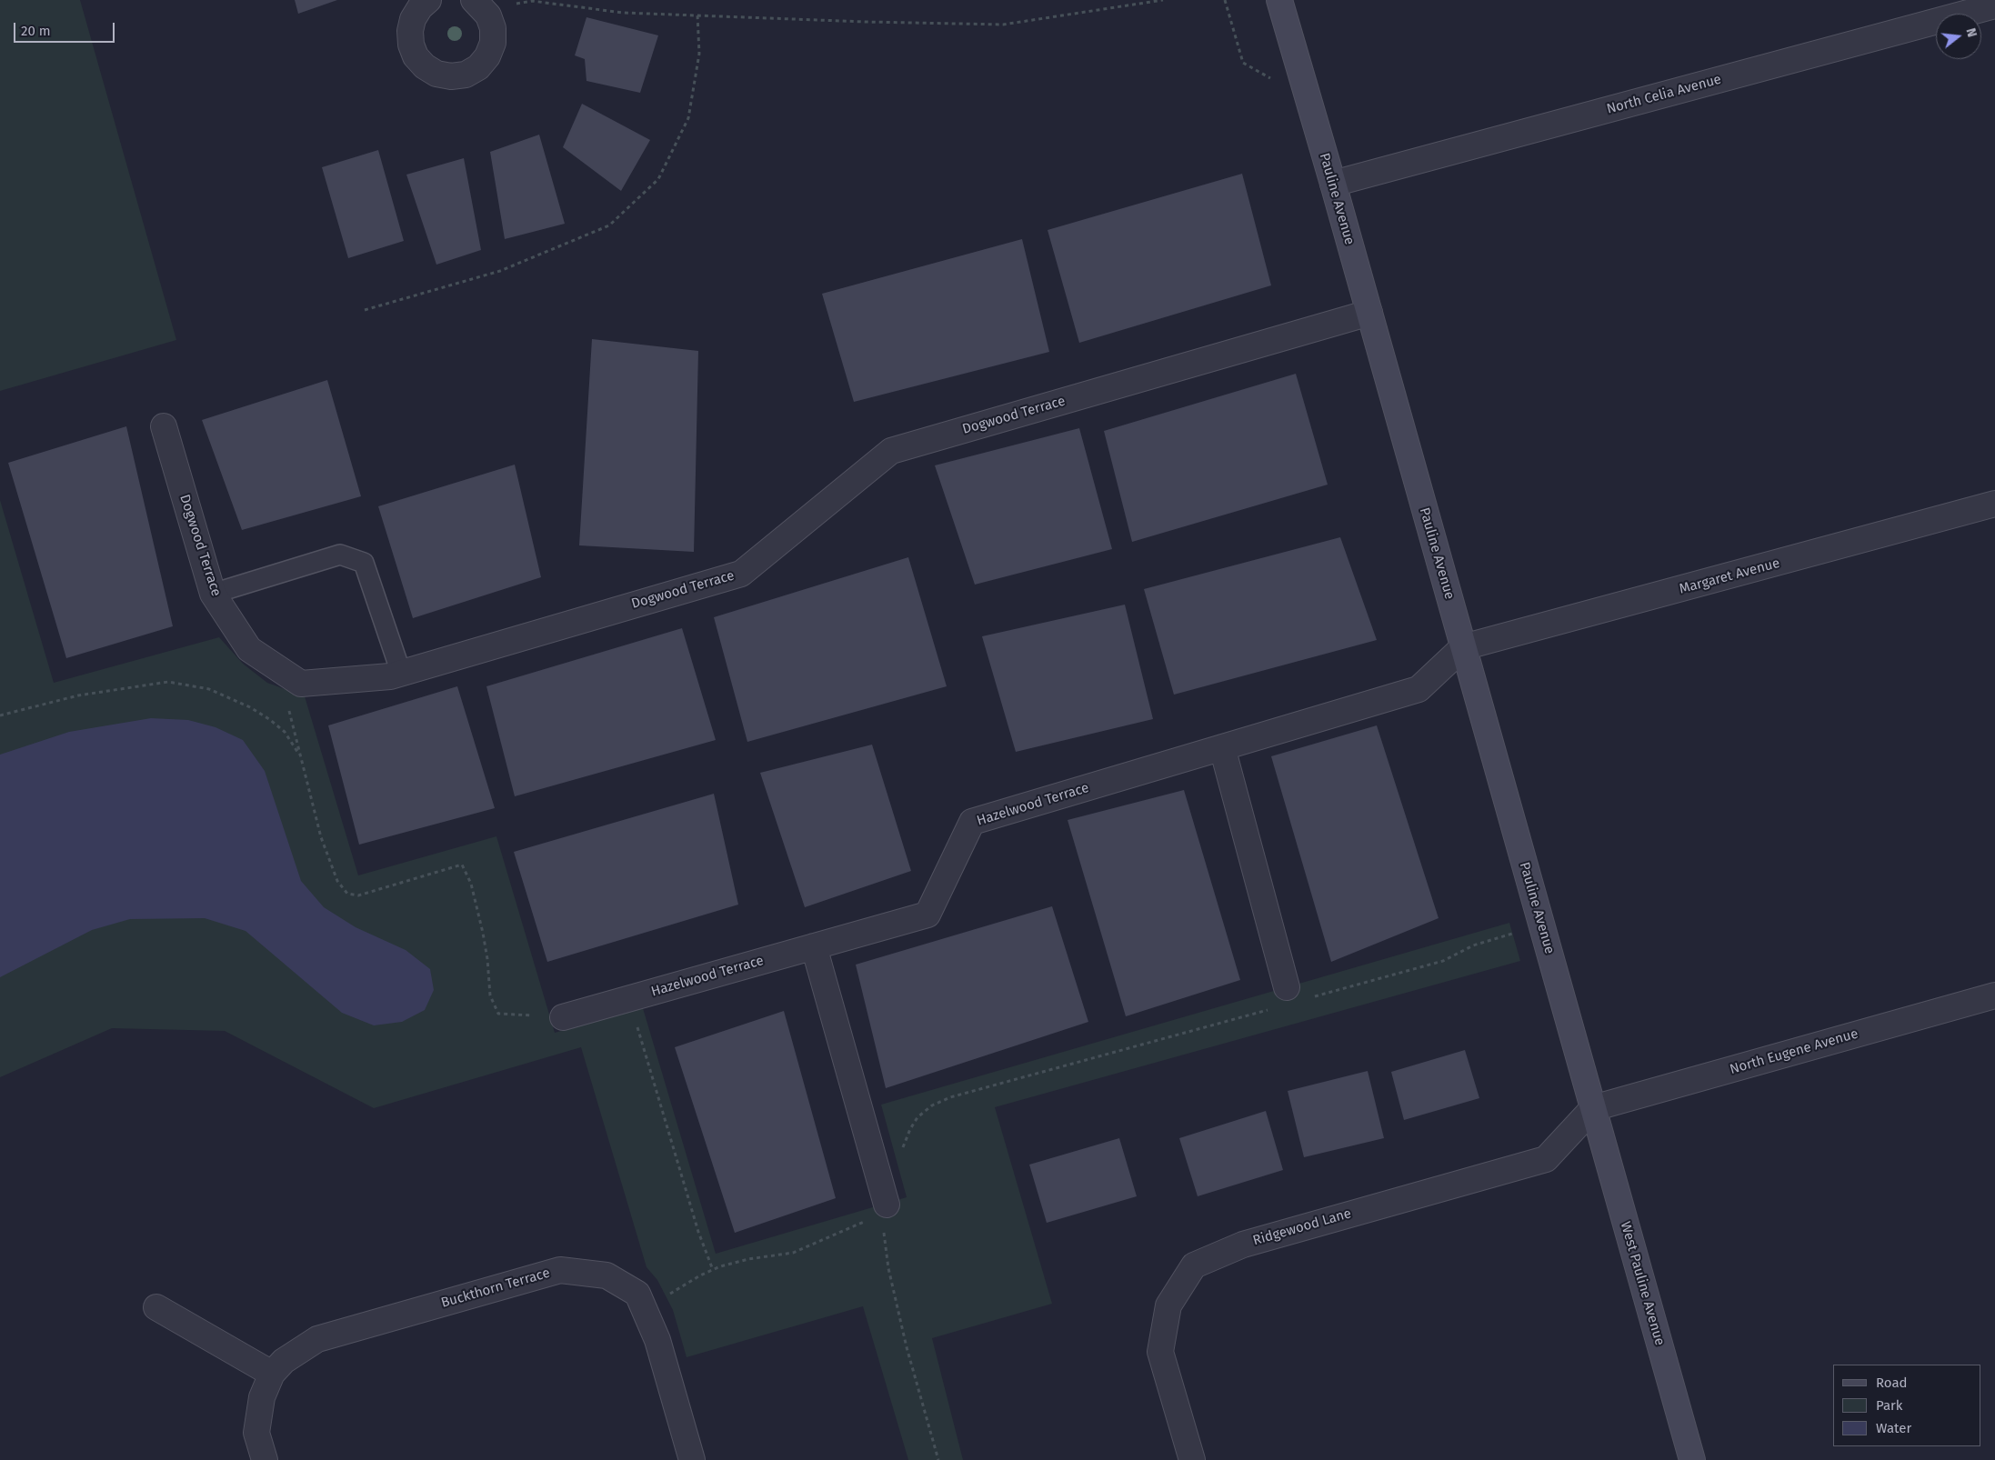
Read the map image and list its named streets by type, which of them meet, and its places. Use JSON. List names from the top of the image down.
{
  "streets": {
    "street": [
      "North Celia Avenue",
      "Pauline Avenue",
      "Dogwood Terrace",
      "Margaret Avenue",
      "Hazelwood Terrace",
      "North Eugene Avenue",
      "Ridgewood Lane",
      "West Pauline Avenue",
      "Buckthorn Terrace"
    ]
  },
  "crossings": [
    ["North Celia Avenue", "Pauline Avenue"],
    ["Pauline Avenue", "Dogwood Terrace"],
    ["Pauline Avenue", "Margaret Avenue"],
    ["Pauline Avenue", "Hazelwood Terrace"],
    ["Pauline Avenue", "North Eugene Avenue"],
    ["Pauline Avenue", "Ridgewood Lane"],
    ["Pauline Avenue", "West Pauline Avenue"],
    ["Margaret Avenue", "Hazelwood Terrace"],
    ["North Eugene Avenue", "Ridgewood Lane"],
    ["North Eugene Avenue", "West Pauline Avenue"],
    ["Ridgewood Lane", "West Pauline Avenue"]
  ],
  "legend": ["Road", "Park", "Water"],
  "scale_bar": "20 m",
  "north": "right"
}
